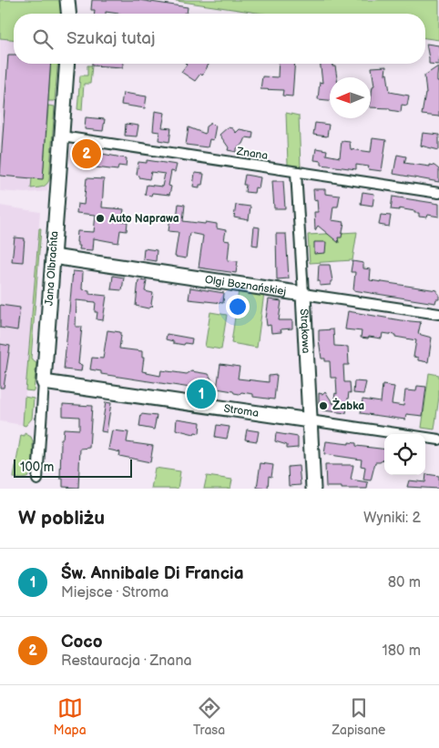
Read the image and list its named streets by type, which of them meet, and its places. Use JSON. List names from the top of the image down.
{
  "streets": {
    "street": [
      "Znana",
      "Jana Olbrachta",
      "Olgi Boznańskiej",
      "Strąkowa",
      "Stroma"
    ]
  },
  "crossings": [
    ["Znana", "Jana Olbrachta"],
    ["Znana", "Strąkowa"],
    ["Jana Olbrachta", "Olgi Boznańskiej"],
    ["Jana Olbrachta", "Stroma"],
    ["Olgi Boznańskiej", "Strąkowa"],
    ["Strąkowa", "Stroma"]
  ],
  "places": ["Auto Naprawa", "Żabka"],
  "scale_bar": "100 m",
  "north": "left",
  "page": {
    "search": "Szukaj tutaj",
    "pins": ["2", "1"],
    "scale": "100 m",
    "heading": ["W pobliżu", "Wyniki: 2"],
    "list": [
      {
        "mark": "1",
        "name": "Św. Annibale Di Francia",
        "note": "Miejsce · Stroma",
        "value": "80 m"
      },
      {
        "mark": "2",
        "name": "Coco",
        "note": "Restauracja · Znana",
        "value": "180 m"
      }
    ],
    "nav": ["Mapa", "Trasa", "Zapisane"]
  }
}
